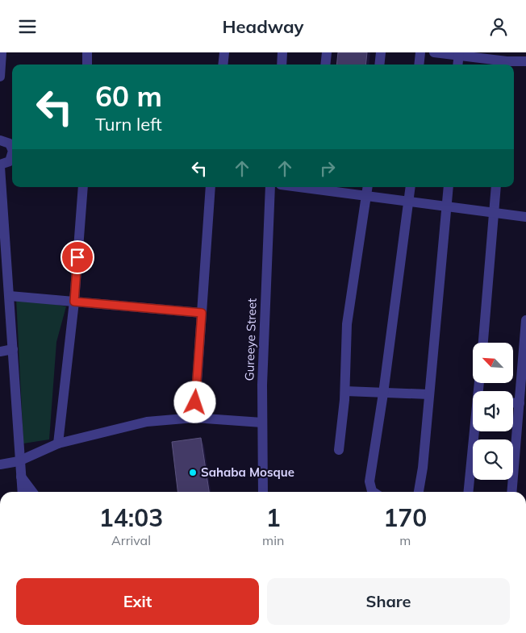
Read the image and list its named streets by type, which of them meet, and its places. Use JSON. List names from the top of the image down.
{
  "streets": {
    "street": ["Gureeye Street"]
  },
  "places": ["Sahaba Mosque"],
  "north": "top left",
  "page": {
    "header": "Headway",
    "turn": ["60 m", "Turn left"],
    "eta": [
      "14:03",
      "Arrival",
      "1",
      "min",
      "170",
      "m"
    ],
    "buttons": ["Exit", "Share"]
  }
}
